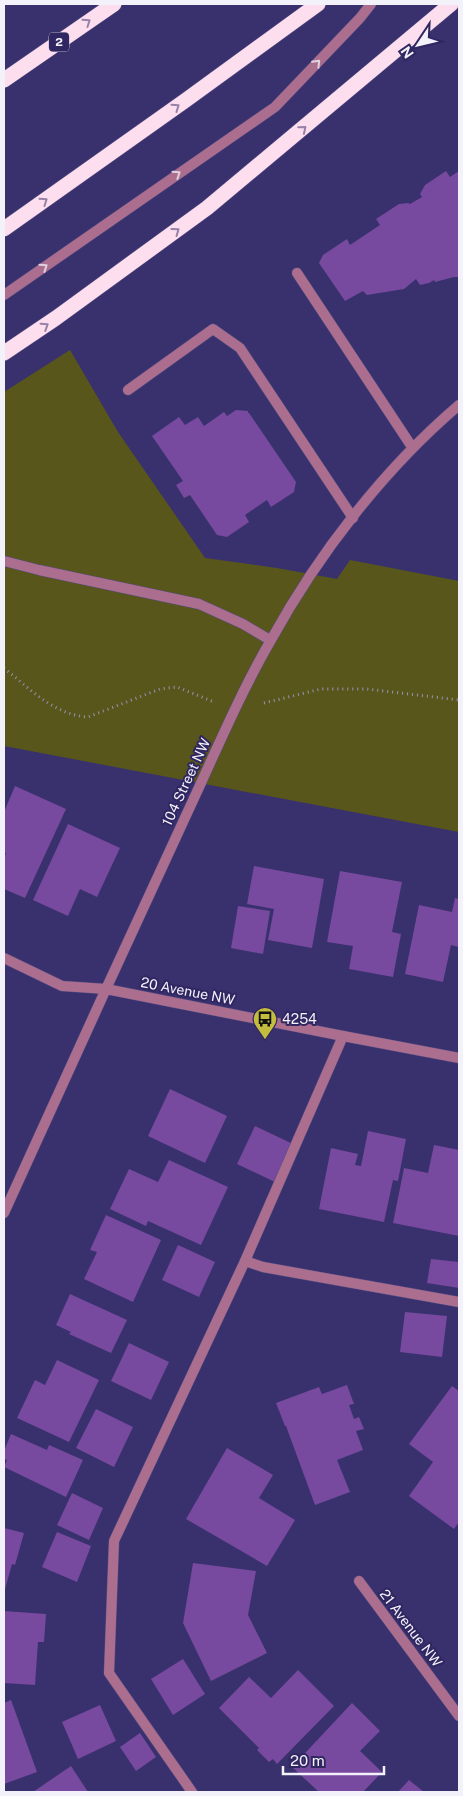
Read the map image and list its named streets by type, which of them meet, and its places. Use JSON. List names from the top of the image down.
{
  "streets": {
    "highway": ["2"],
    "street": ["104 Street NW", "20 Avenue NW", "21 Avenue NW"]
  },
  "crossings": [
    ["104 Street NW", "20 Avenue NW"]
  ],
  "places": {
    "bus stop": ["4254"]
  },
  "scale_bar": "20 m",
  "north": "bottom left"
}
